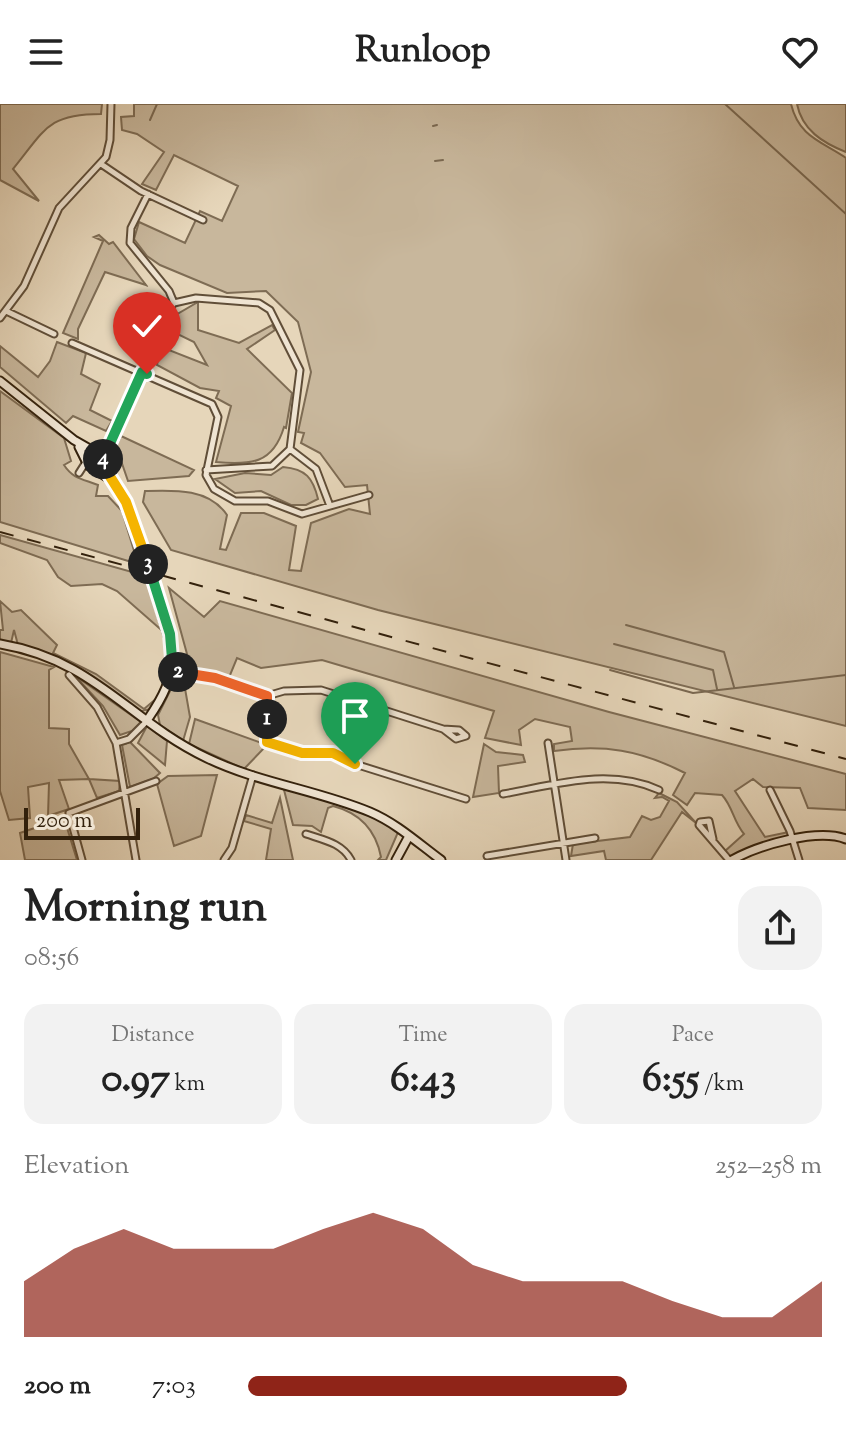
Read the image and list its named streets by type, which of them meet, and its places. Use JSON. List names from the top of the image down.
{
  "scale_bar": "200 m",
  "page": {
    "header": "Runloop",
    "pins": [
      "4",
      "3",
      "2",
      "1"
    ],
    "scale": "200 m",
    "heading": ["Morning run", "08:56"],
    "stats": [
      ["Distance", "0.97 km"],
      ["Time", "6:43"],
      ["Pace", "6:55 /km"]
    ],
    "chart": ["Elevation", "252–258 m"],
    "list": [
      {
        "name": "200 m",
        "note": "7:03"
      }
    ]
  }
}
